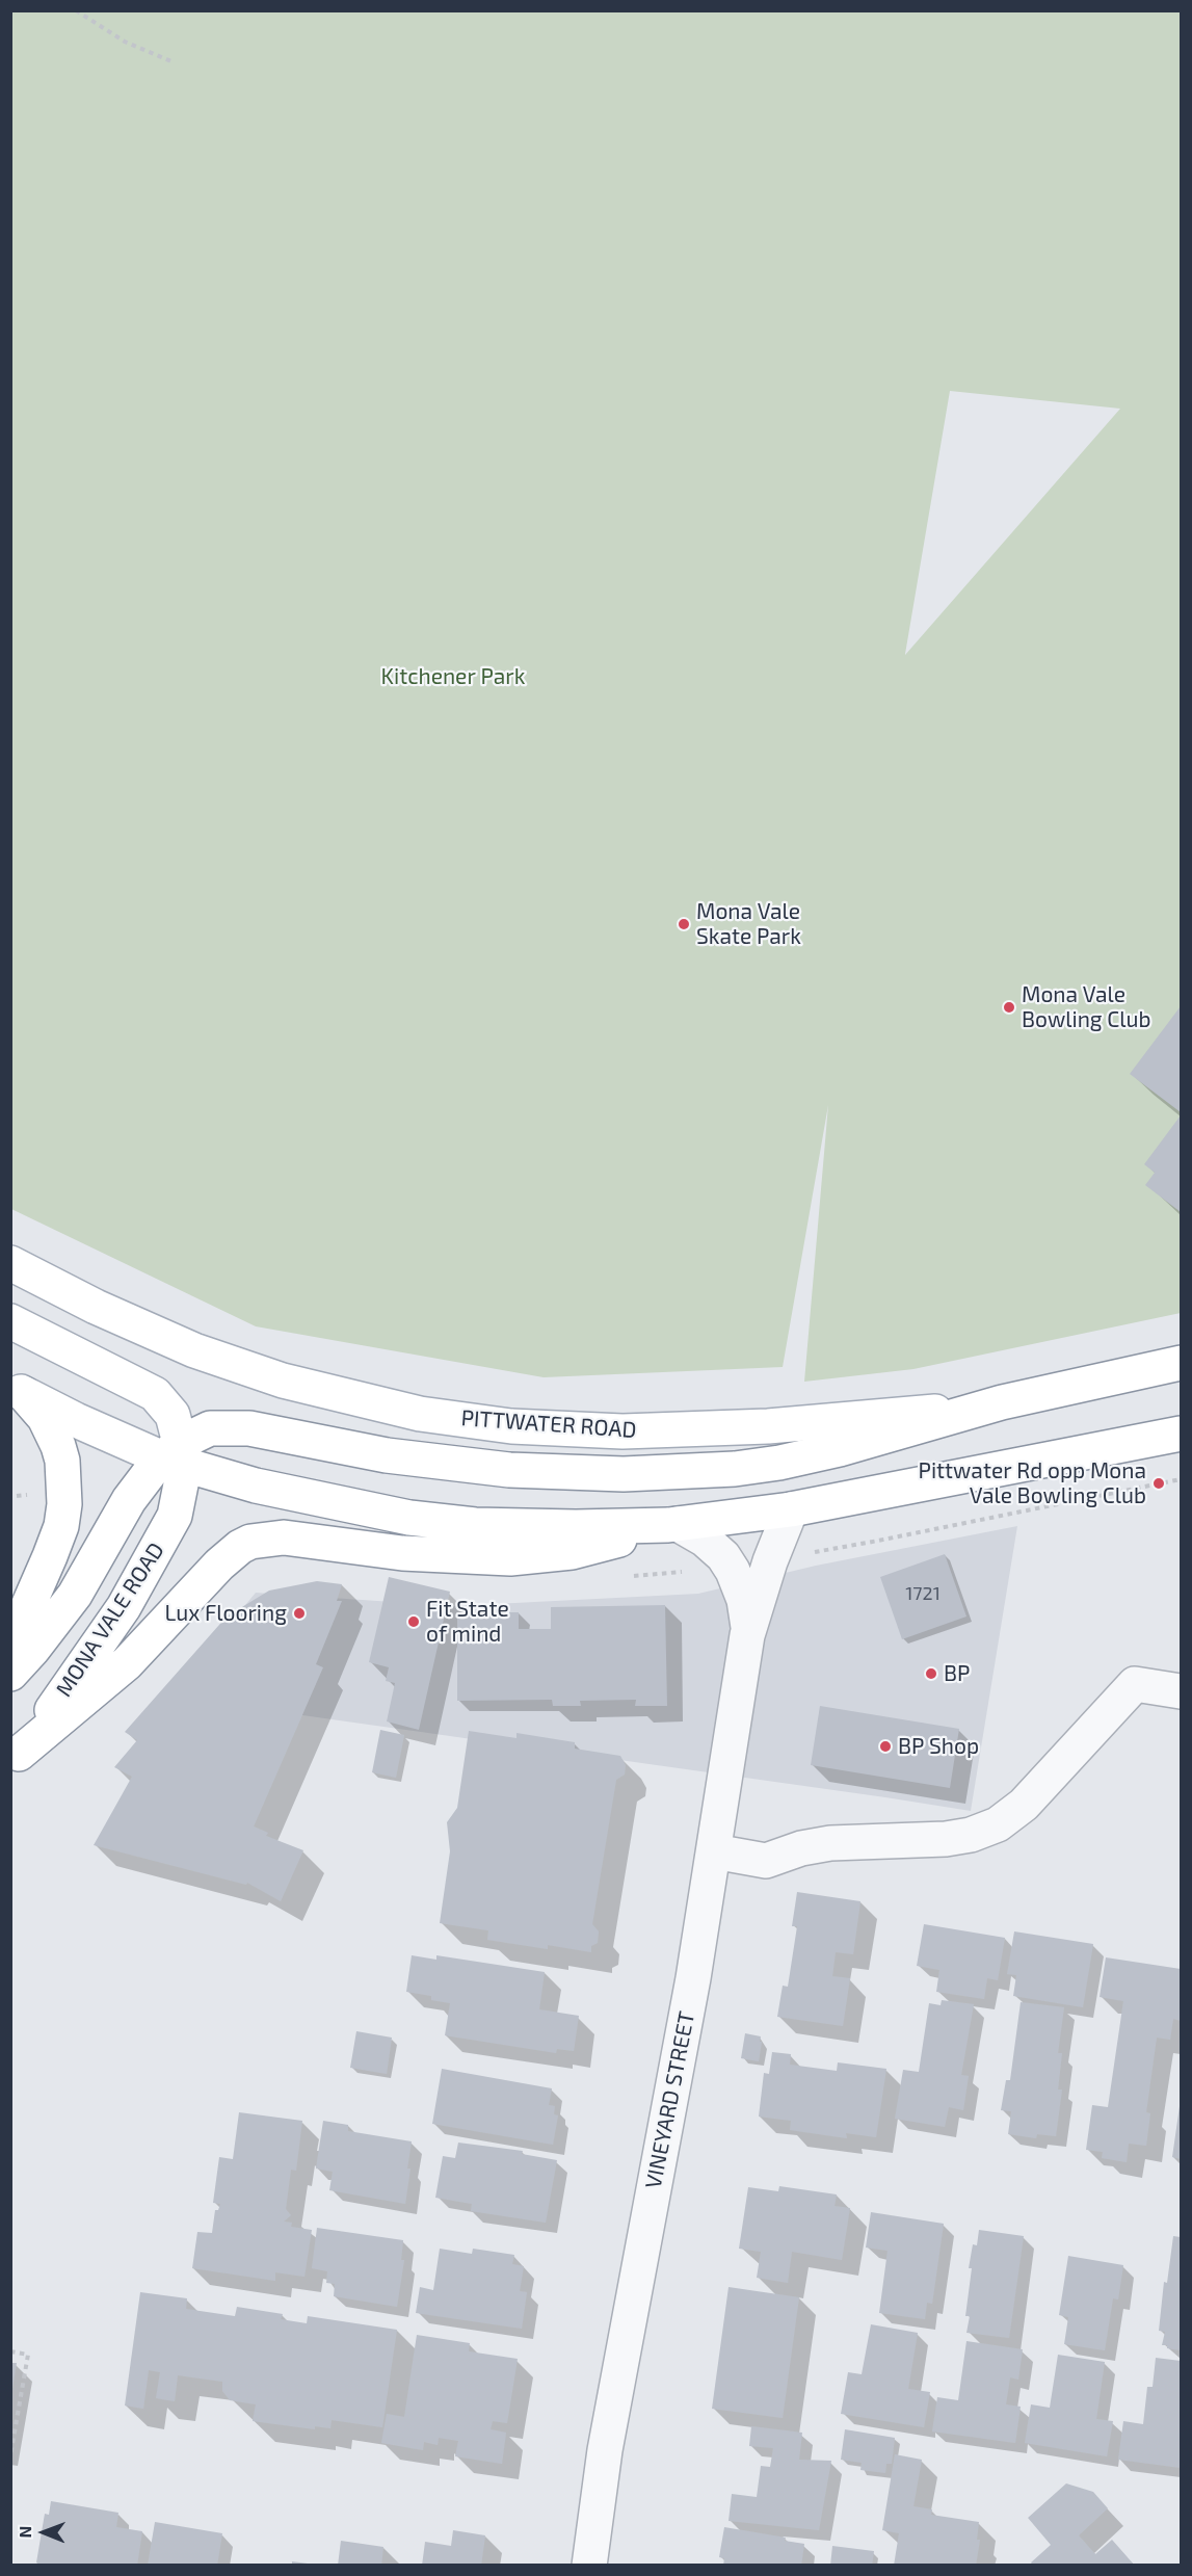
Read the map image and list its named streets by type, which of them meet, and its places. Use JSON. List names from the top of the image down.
{
  "streets": {
    "main road": ["PITTWATER ROAD", "MONA VALE ROAD"],
    "street": ["VINEYARD STREET"]
  },
  "crossings": [
    ["PITTWATER ROAD", "MONA VALE ROAD"]
  ],
  "parks": ["Kitchener Park"],
  "places": [
    "Mona Vale Skate Park",
    "Mona Vale Bowling Club",
    "Pittwater Rd opp Mona Vale Bowling Club",
    "Lux Flooring",
    "Fit State of mind",
    "BP",
    "BP Shop"
  ],
  "house_numbers": ["1721"],
  "north": "left"
}
